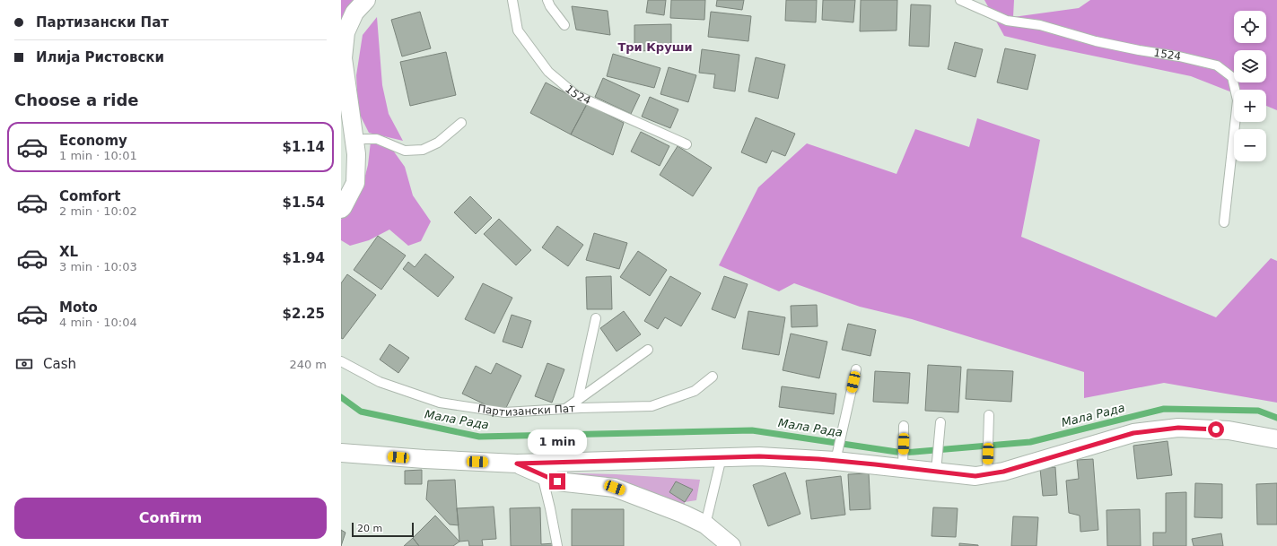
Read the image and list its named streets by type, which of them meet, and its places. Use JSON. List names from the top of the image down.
{
  "streets": {
    "lane": ["1524", "Партизански Пат"]
  },
  "districts": ["Три Круши"],
  "water": ["Мала Рада"],
  "scale_bar": "20 m",
  "page": {
    "banner": ["Партизански Пат", "Илија Ристовски"],
    "map_buttons": ["+", "−"],
    "heading": "Choose a ride",
    "list": [
      {
        "name": "Economy",
        "note": "1 min · 10:01",
        "value": "$1.14"
      },
      {
        "name": "Comfort",
        "note": "2 min · 10:02",
        "value": "$1.54"
      },
      {
        "name": "XL",
        "note": "3 min · 10:03",
        "value": "$1.94"
      },
      {
        "name": "Moto",
        "note": "4 min · 10:04",
        "value": "$2.25"
      }
    ],
    "pay": ["Cash", "240 m"],
    "bubble": "1 min",
    "buttons": "Confirm",
    "scale": "20 m"
  }
}
